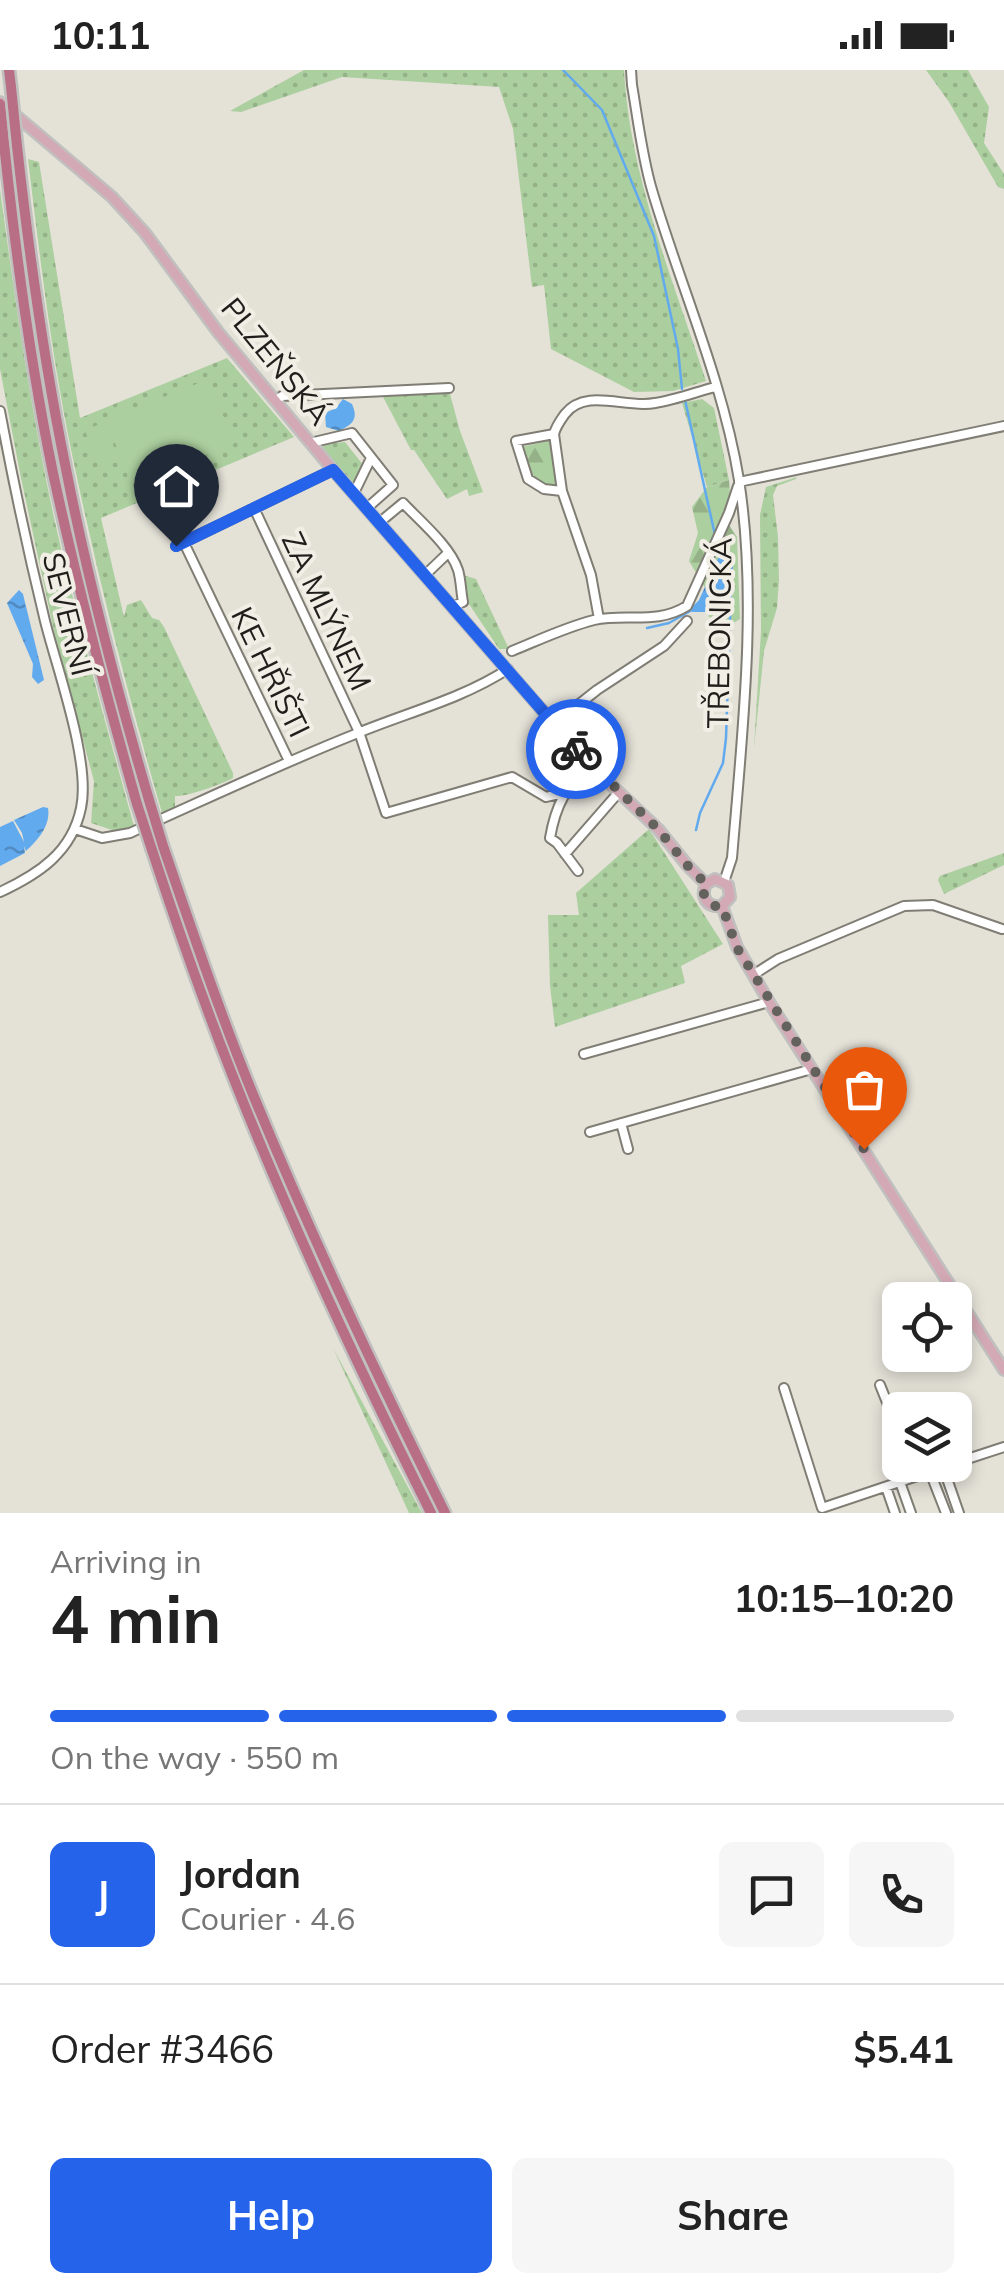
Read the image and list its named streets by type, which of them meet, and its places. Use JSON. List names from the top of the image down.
{
  "streets": {
    "main road": ["PLZEŇSKÁ"],
    "street": [
      "ZA MLÝNEM",
      "SEVERNÍ",
      "TŘEBONICKÁ",
      "KE HŘIŠTI"
    ]
  },
  "crossings": [
    ["PLZEŇSKÁ", "TŘEBONICKÁ"]
  ],
  "page": {
    "status": "10:11",
    "heading": ["4 min", "Arriving in", "10:15–10:20"],
    "panel": [
      "Jordan",
      "Courier · 4.6",
      "Order #3466",
      "$5.41"
    ],
    "bar": "On the way · 550 m",
    "round": "J",
    "buttons": ["Help", "Share"]
  }
}
